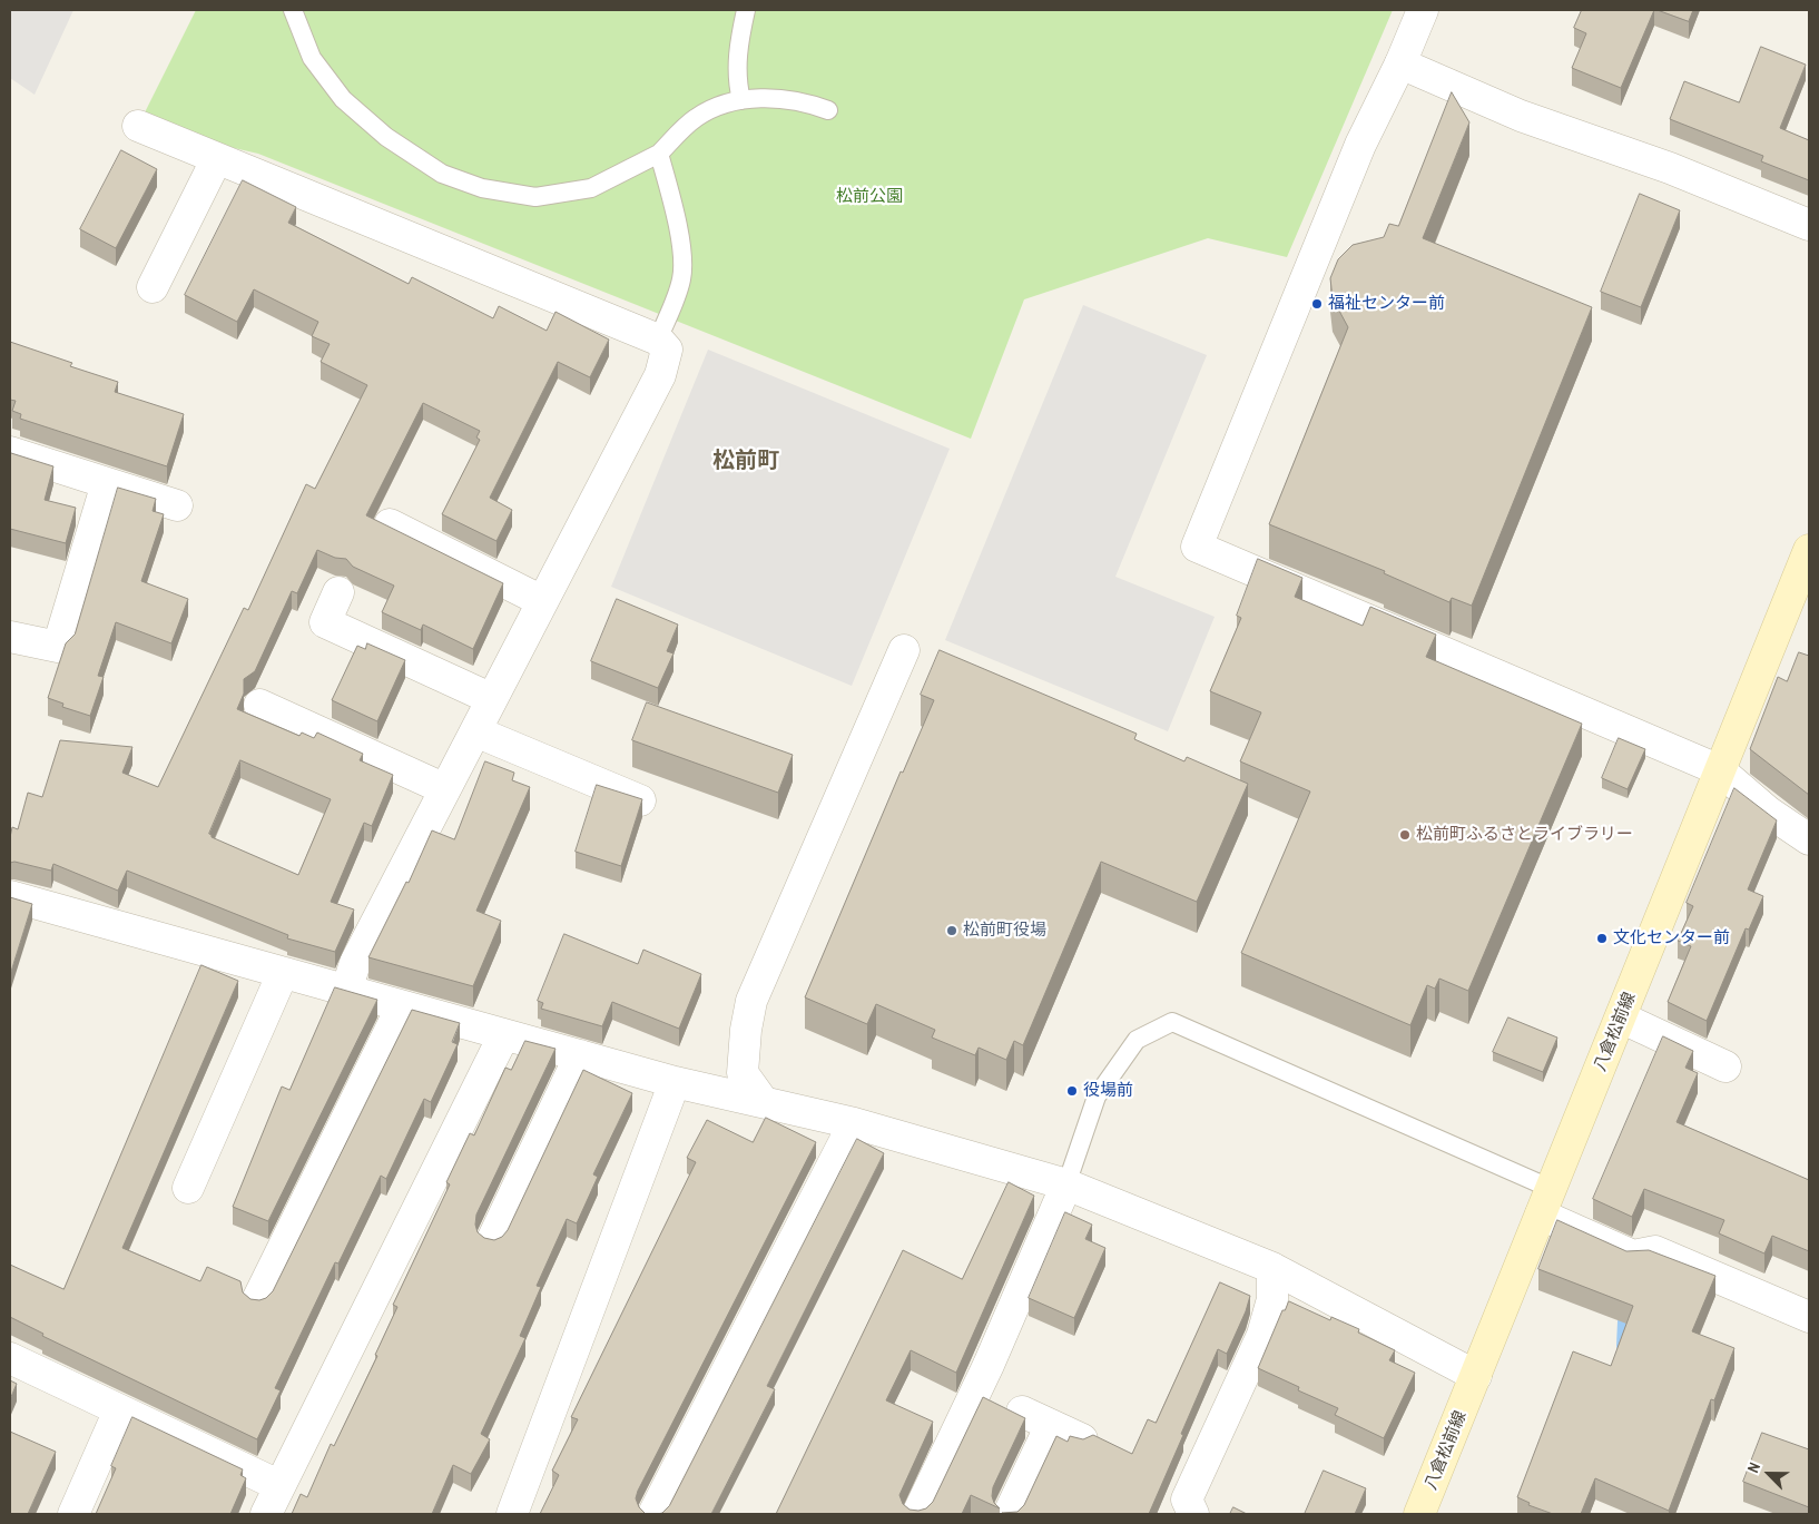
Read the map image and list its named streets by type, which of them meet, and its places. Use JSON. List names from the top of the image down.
{
  "streets": {
    "main road": ["八倉松前線"]
  },
  "districts": ["松前町"],
  "parks": ["松前公園"],
  "places": [
    "福祉センター前",
    "松前町ふるさとライブラリー",
    "松前町役場",
    "文化センター前",
    "役場前"
  ],
  "north": "top left"
}
